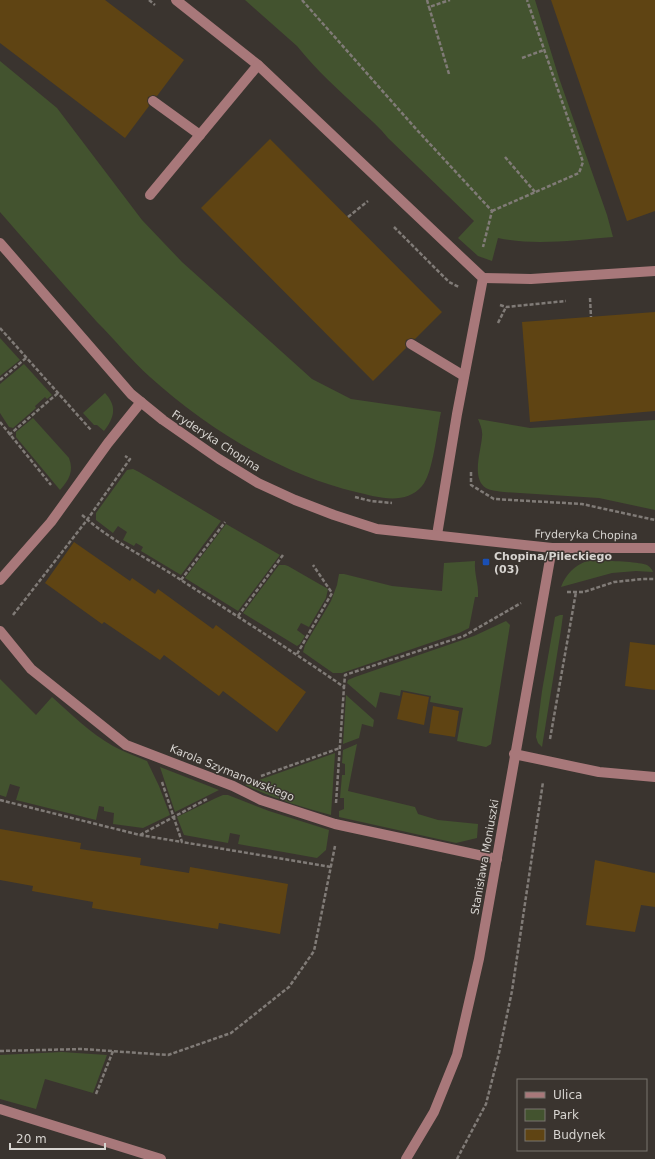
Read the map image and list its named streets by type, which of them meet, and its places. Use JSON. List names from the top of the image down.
{
  "streets": {
    "street": ["Fryderyka Chopina", "Karola Szymanowskiego", "Stanisława Moniuszki"]
  },
  "crossings": [
    ["Fryderyka Chopina", "Stanisława Moniuszki"],
    ["Karola Szymanowskiego", "Stanisława Moniuszki"]
  ],
  "places": {
    "transit": ["Chopina/Pileckiego (03)"]
  },
  "legend": ["Ulica", "Park", "Budynek"],
  "scale_bar": "20 m"
}
